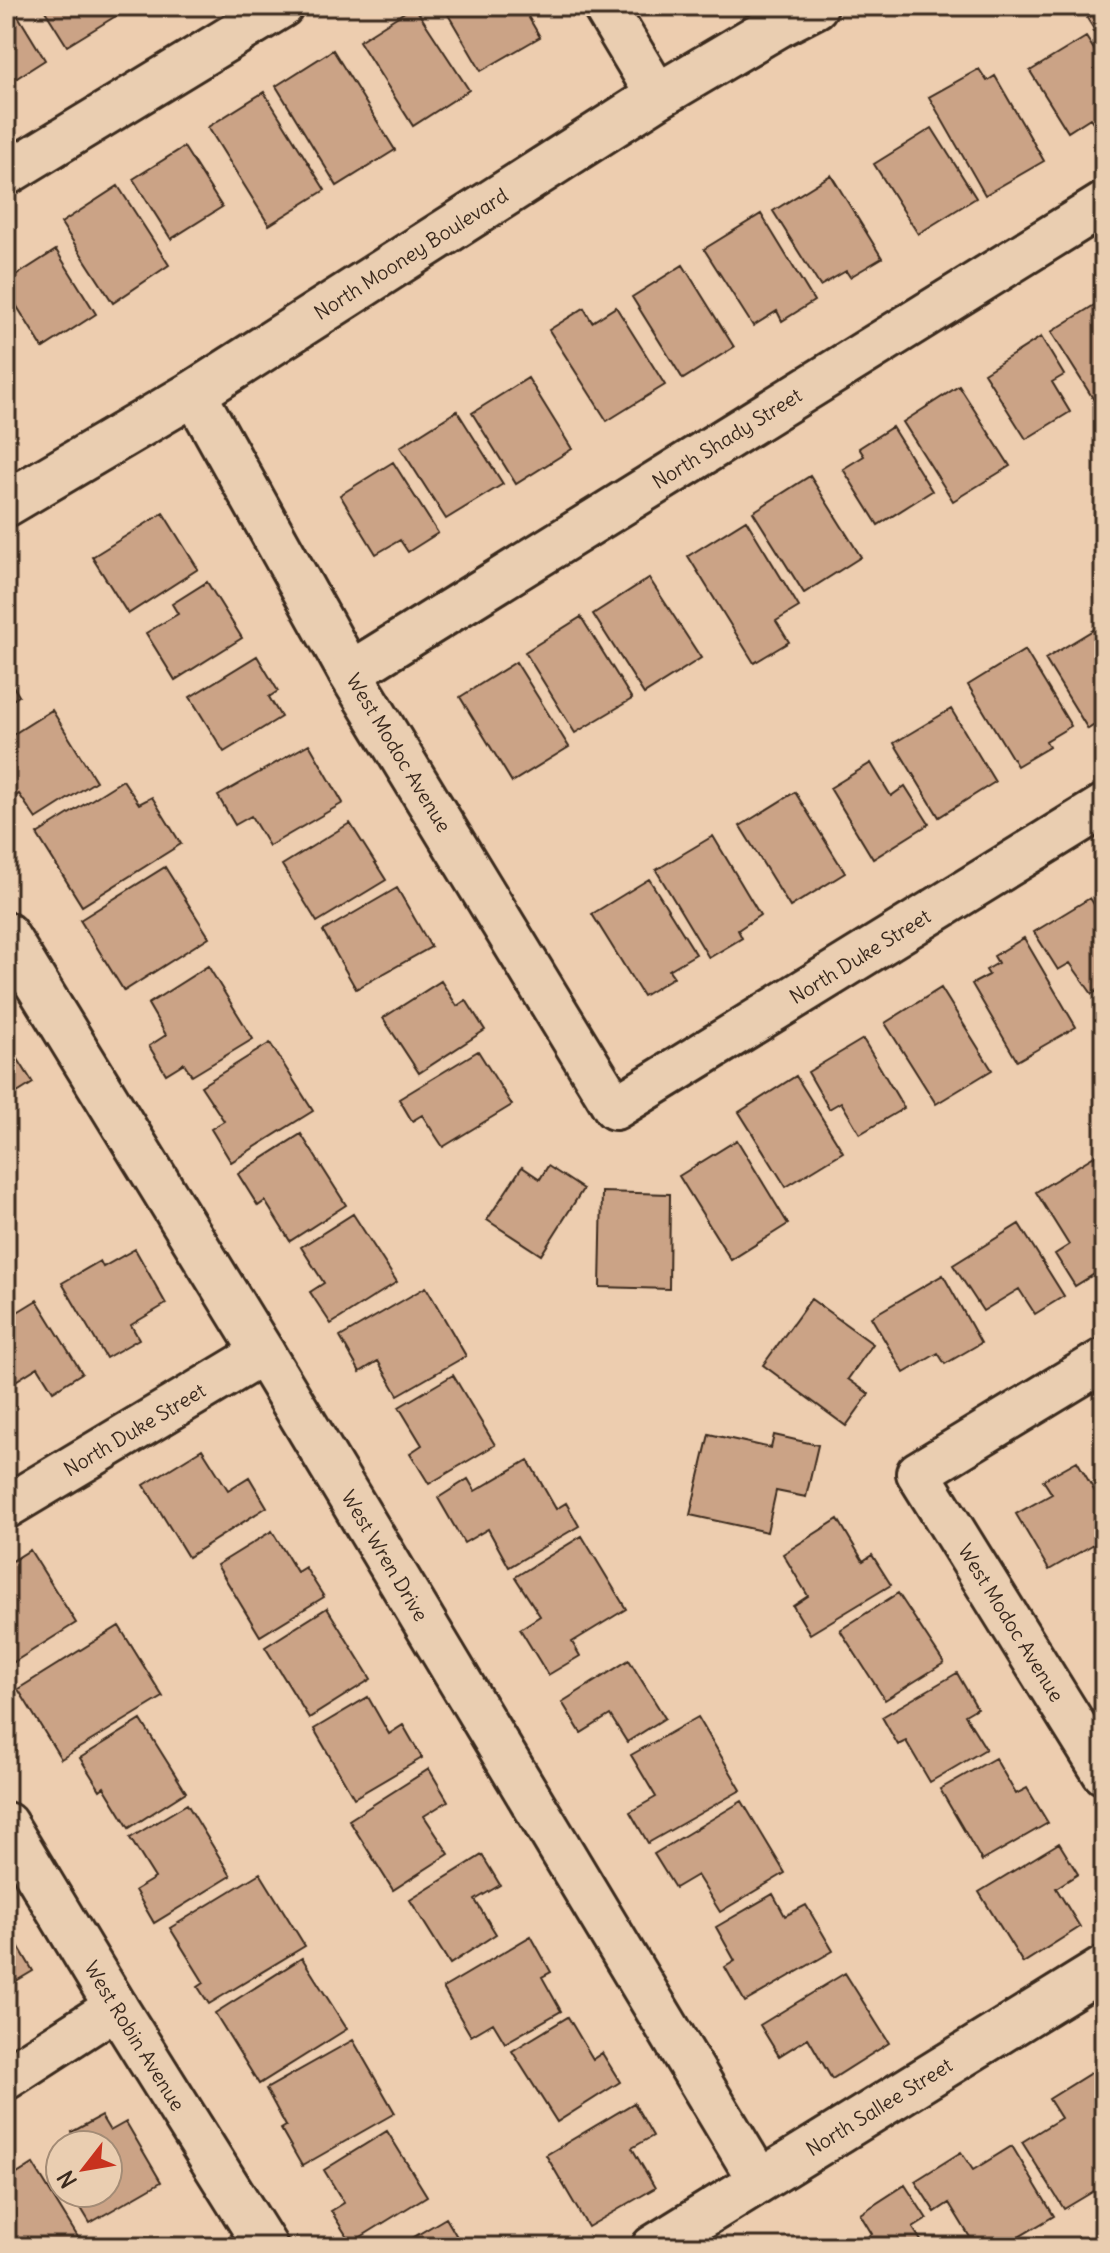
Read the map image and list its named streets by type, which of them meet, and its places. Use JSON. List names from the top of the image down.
{
  "streets": {
    "street": [
      "North Mooney Boulevard",
      "North Shady Street",
      "West Modoc Avenue",
      "North Duke Street",
      "West Wren Drive",
      "West Robin Avenue",
      "North Sallee Street"
    ]
  },
  "crossings": [
    ["North Mooney Boulevard", "West Modoc Avenue"],
    ["North Shady Street", "West Modoc Avenue"],
    ["West Modoc Avenue", "North Duke Street"],
    ["North Duke Street", "West Wren Drive"],
    ["West Wren Drive", "North Sallee Street"]
  ],
  "north": "bottom left"
}
